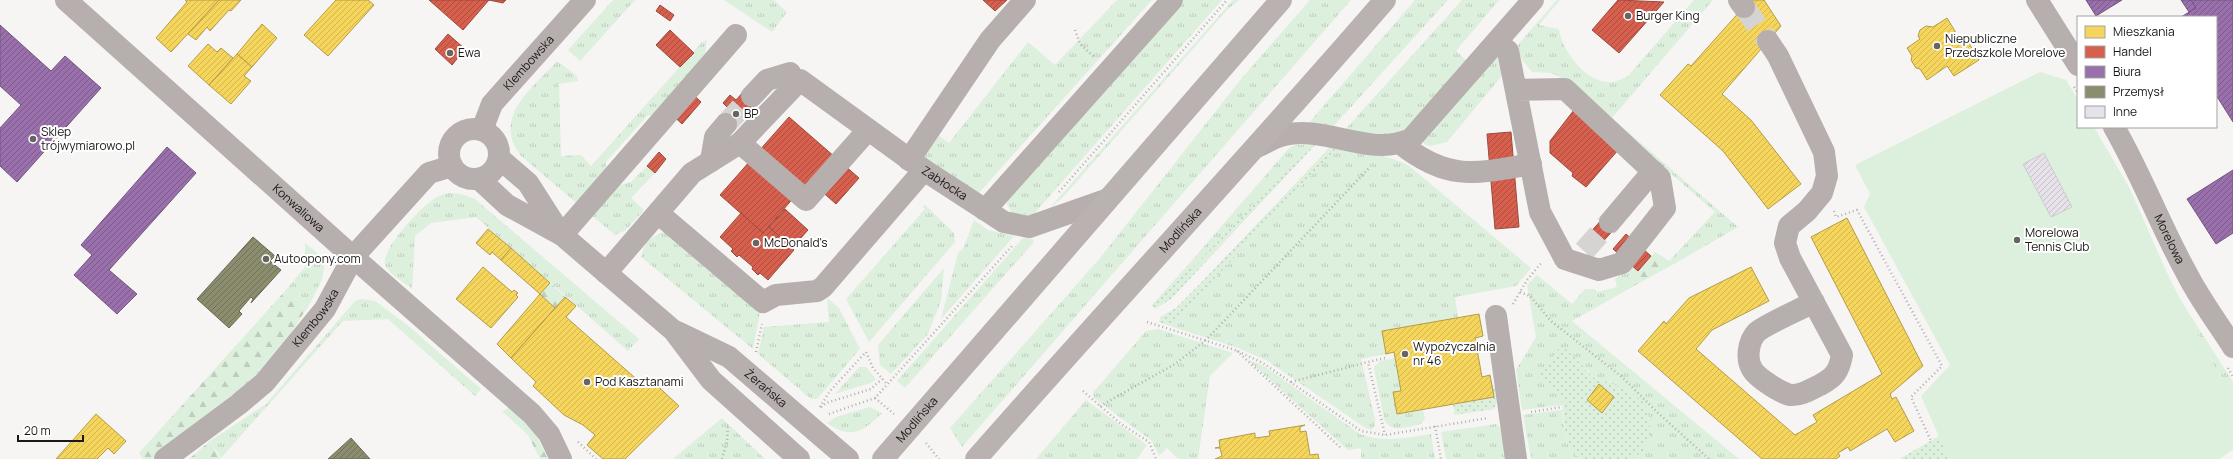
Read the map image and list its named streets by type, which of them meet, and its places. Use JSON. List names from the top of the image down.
{
  "streets": {
    "main road": ["Modlińska"],
    "street": [
      "Klembowska",
      "Zabłocka",
      "Konwaliowa",
      "Morelowa",
      "Żerańska"
    ]
  },
  "crossings": [
    ["Klembowska", "Konwaliowa"],
    ["Klembowska", "Żerańska"],
    ["Zabłocka", "Modlińska"]
  ],
  "places": [
    "Burger King",
    "Niepubliczne Przedszkole Morelove",
    "Ewa",
    "BP",
    "Sklep trójwymiarowo.pl",
    "Morelowa Tennis Club",
    "McDonald's",
    "Autoopony.com",
    "Wypożyczalnia nr 46",
    "Pod Kasztanami"
  ],
  "legend": [
    "Mieszkania",
    "Handel",
    "Biura",
    "Przemysł",
    "Inne"
  ],
  "scale_bar": "20 m"
}
